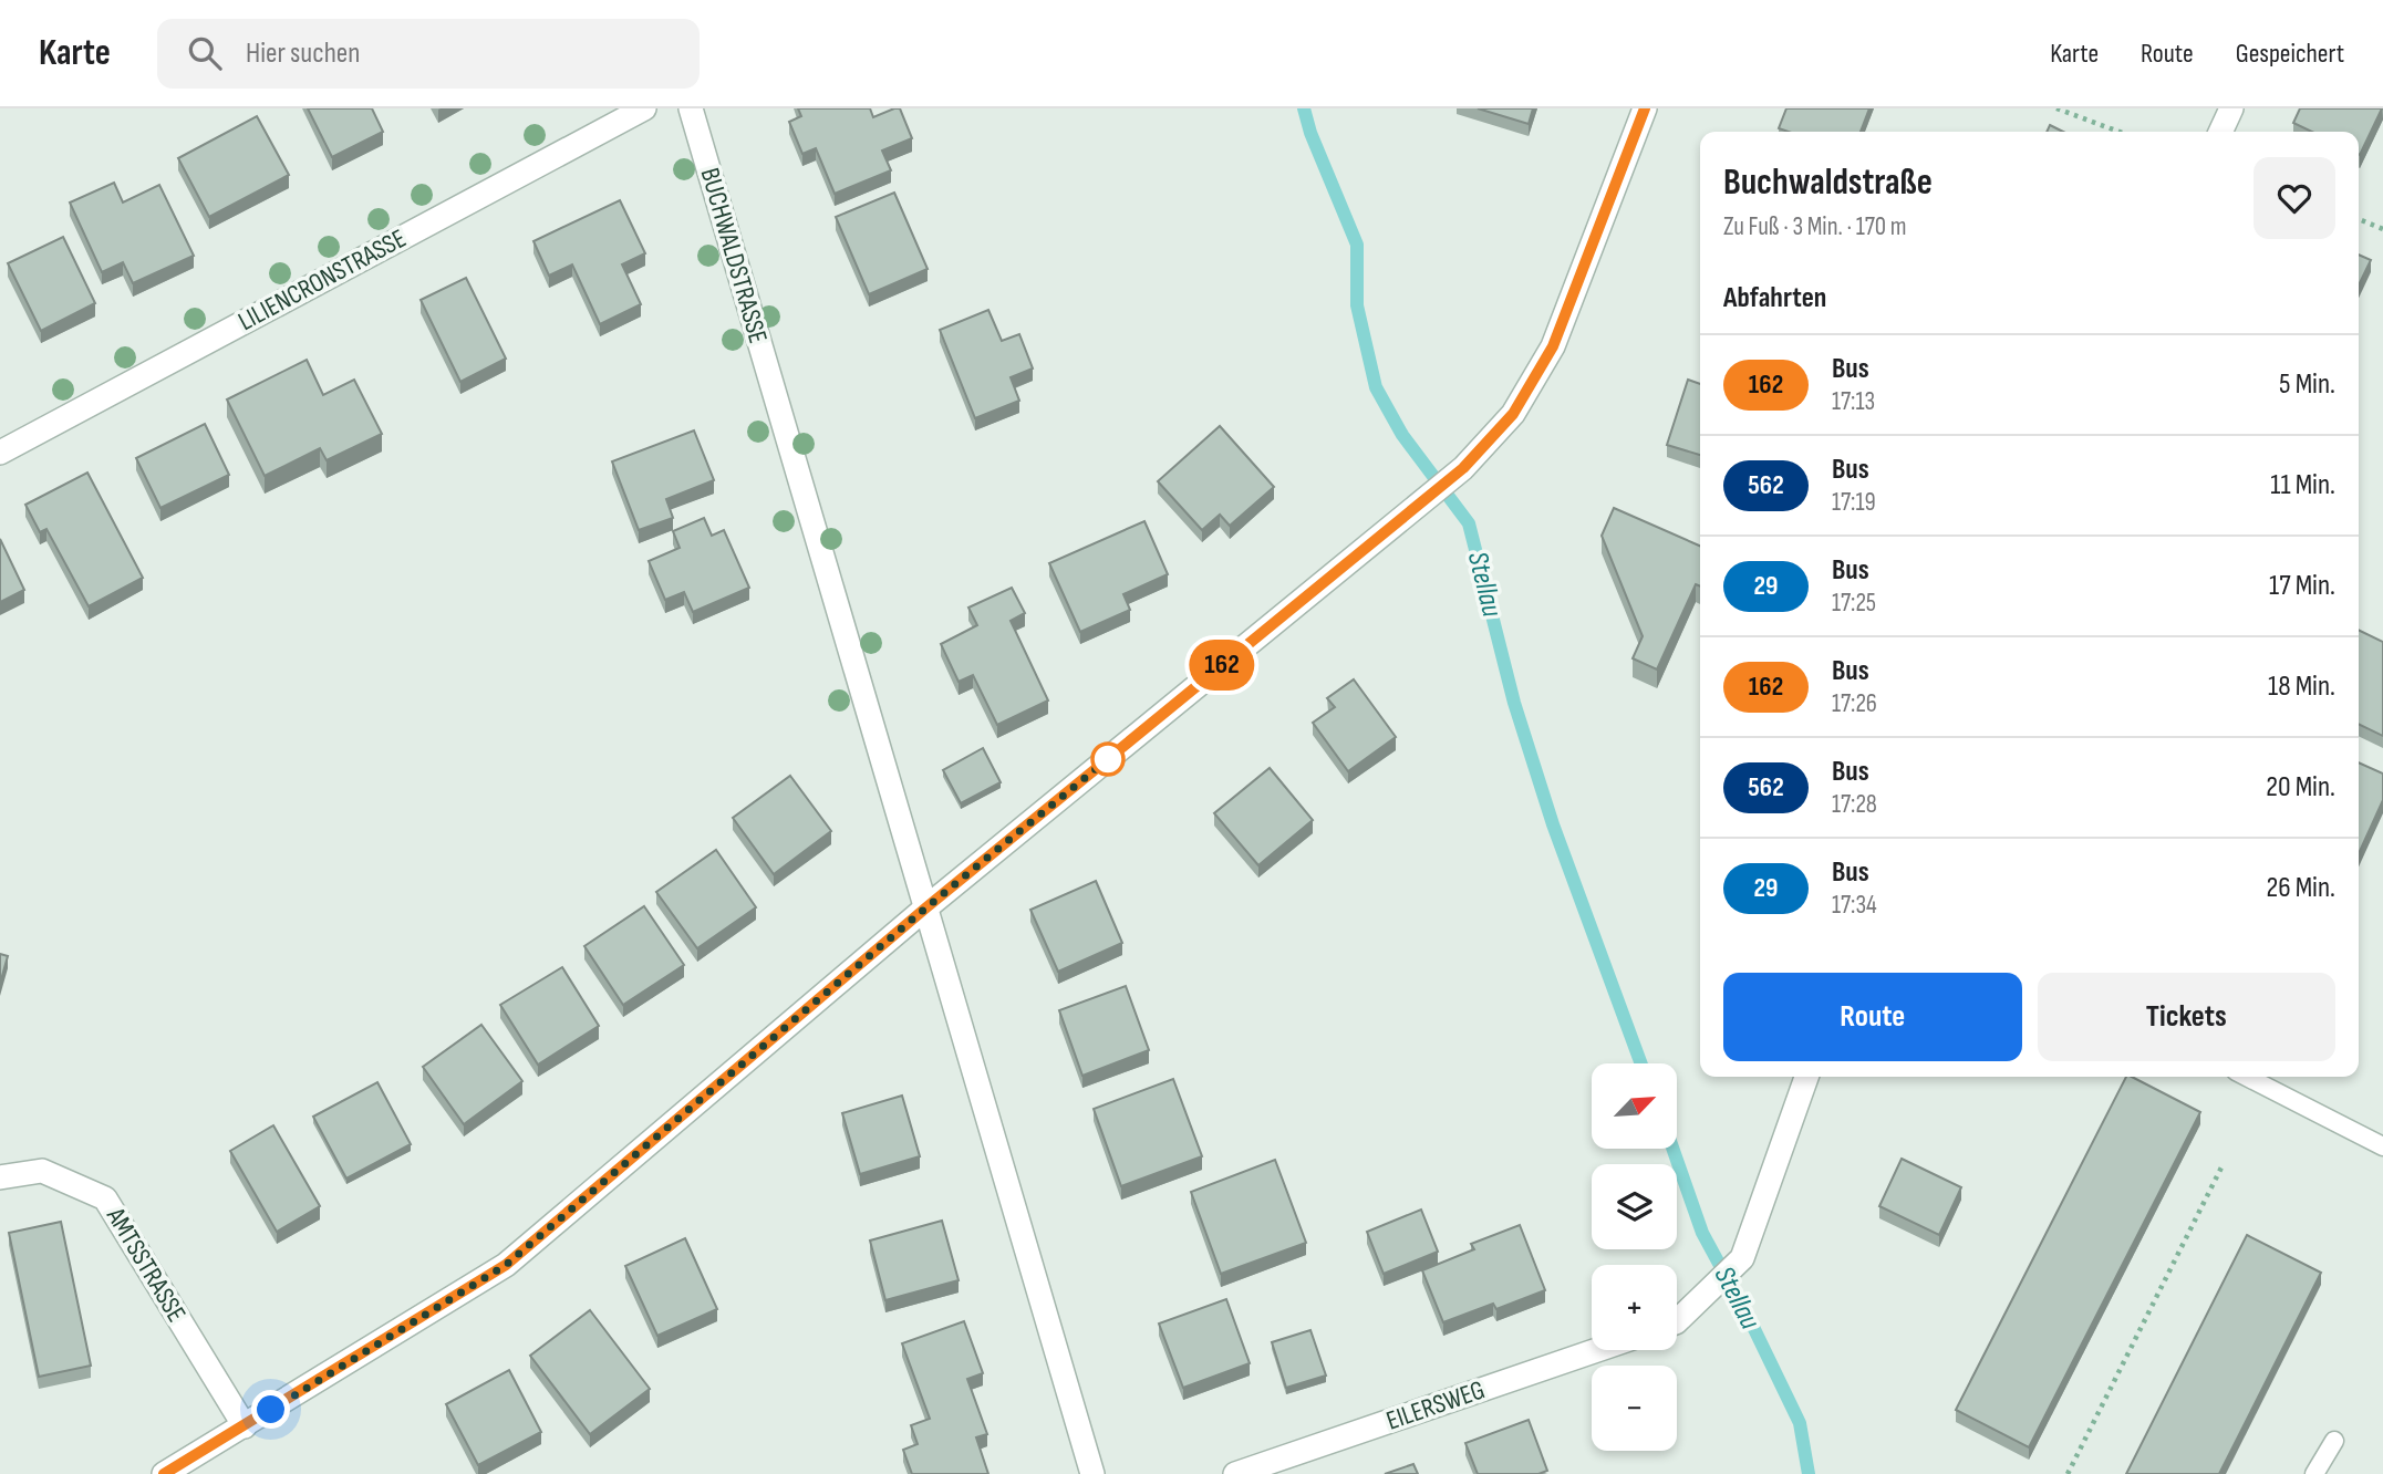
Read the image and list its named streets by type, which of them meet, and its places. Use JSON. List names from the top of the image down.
{
  "streets": {
    "street": [
      "BUCHWALDSTRASSE",
      "LILIENCRONSTRASSE",
      "AMTSSTRASSE",
      "EILERSWEG"
    ]
  },
  "water": ["Stellau"],
  "lines": ["bus line 162"],
  "north": "top right",
  "page": {
    "header": "Karte",
    "search": "Hier suchen",
    "nav": ["Karte", "Route", "Gespeichert"],
    "on_map": "162",
    "heading": [
      ["Buchwaldstraße", "Zu Fuß · 3 Min. · 170 m"],
      "Abfahrten"
    ],
    "list": [
      {
        "mark": "162",
        "name": "Bus",
        "note": "17:13",
        "value": "5 Min."
      },
      {
        "mark": "562",
        "name": "Bus",
        "note": "17:19",
        "value": "11 Min."
      },
      {
        "mark": "29",
        "name": "Bus",
        "note": "17:25",
        "value": "17 Min."
      },
      {
        "mark": "162",
        "name": "Bus",
        "note": "17:26",
        "value": "18 Min."
      },
      {
        "mark": "562",
        "name": "Bus",
        "note": "17:28",
        "value": "20 Min."
      },
      {
        "mark": "29",
        "name": "Bus",
        "note": "17:34",
        "value": "26 Min."
      }
    ],
    "buttons": ["Route", "Tickets"],
    "map_buttons": ["+", "−"]
  }
}
